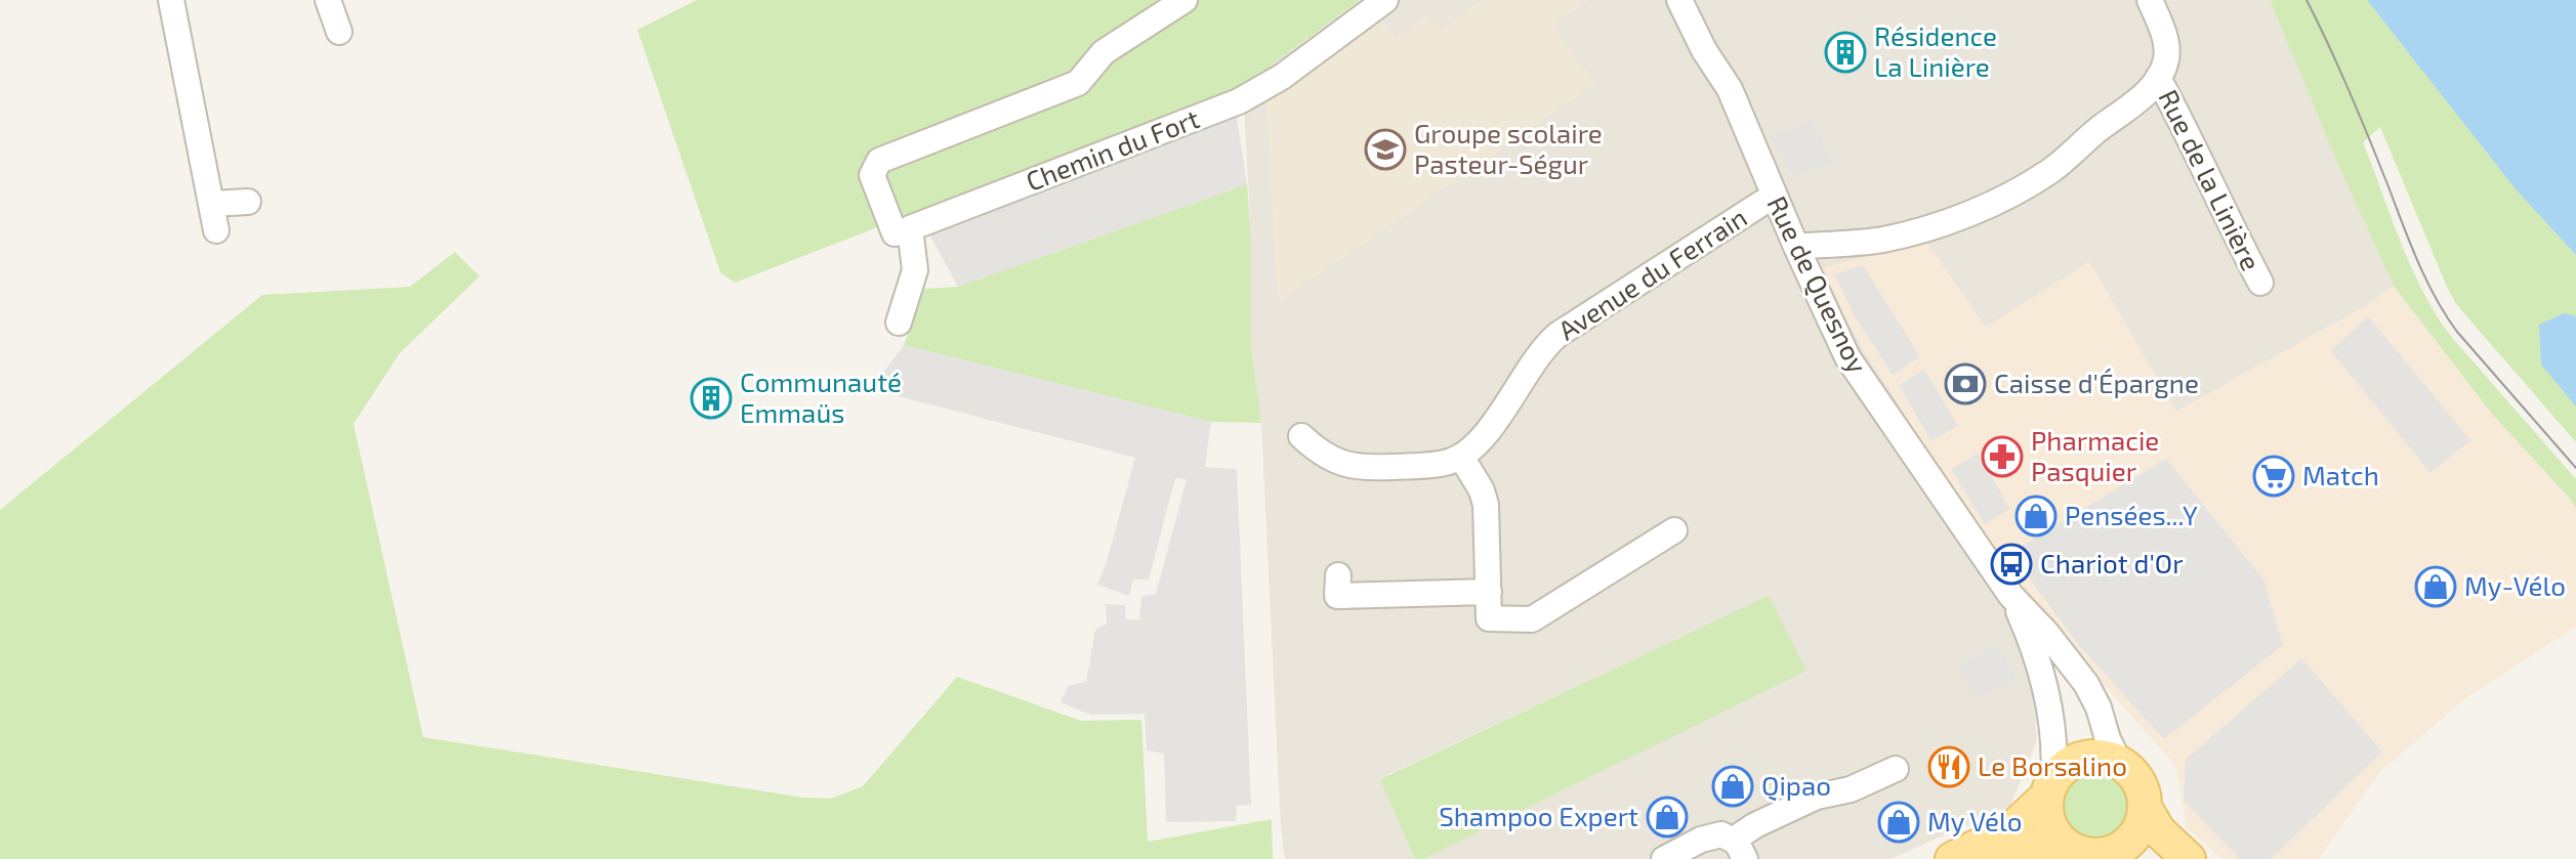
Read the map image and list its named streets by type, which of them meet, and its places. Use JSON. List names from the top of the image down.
{
  "streets": {
    "street": [
      "Chemin du Fort",
      "Rue de la Linière",
      "Avenue du Ferrain",
      "Rue de Quesnoy"
    ]
  },
  "crossings": [
    ["Rue de la Linière", "Rue de Quesnoy"],
    ["Avenue du Ferrain", "Rue de Quesnoy"]
  ],
  "places": {
    "building": ["Résidence La Linière", "Communauté Emmaüs"],
    "school or university": ["Groupe scolaire Pasteur-Ségur"],
    "bank": ["Caisse d'Épargne"],
    "pharmacy": ["Pharmacie Pasquier"],
    "supermarket": ["Match"],
    "shop": [
      "Pensées...Y",
      "My-Vélo",
      "Qipao",
      "Shampoo Expert",
      "My Vélo"
    ],
    "bus stop": ["Chariot d'Or"],
    "restaurant": ["Le Borsalino"]
  }
}
